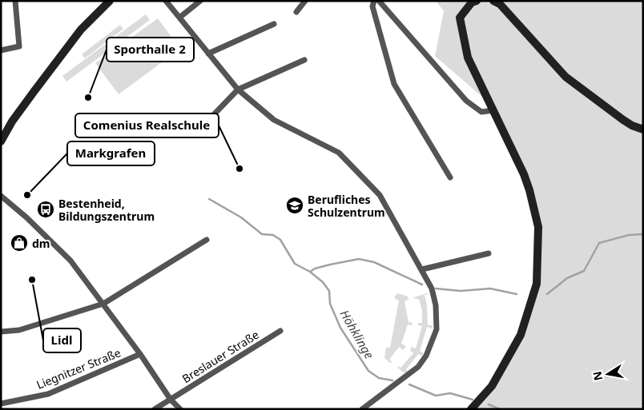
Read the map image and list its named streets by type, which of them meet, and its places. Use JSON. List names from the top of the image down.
{
  "streets": {
    "street": ["Breslauer Straße", "Liegnitzer Straße"]
  },
  "water": ["Höhklinge"],
  "places": {
    "other": [
      "Sporthalle 2",
      "Comenius Realschule",
      "Markgrafen",
      "Lidl"
    ],
    "school or university": ["Berufliches Schulzentrum"],
    "bus stop": ["Bestenheid, Bildungszentrum"],
    "shop": ["dm"]
  },
  "north": "left"
}
